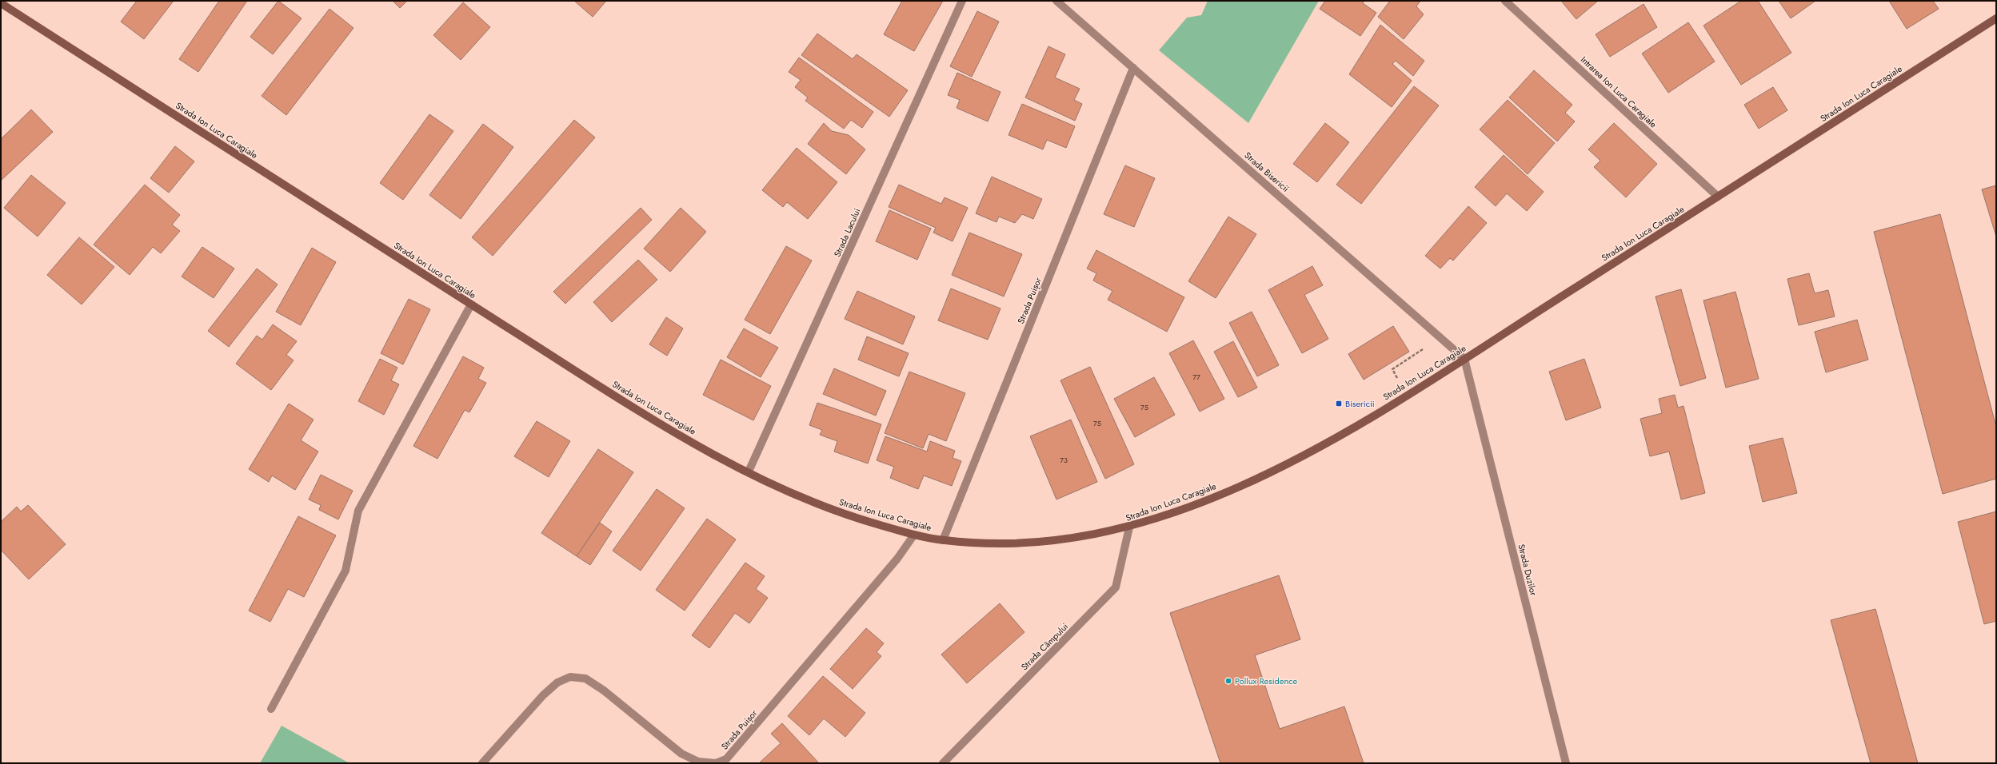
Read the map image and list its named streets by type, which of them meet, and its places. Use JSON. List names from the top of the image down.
{
  "streets": {
    "main road": ["Strada Ion Luca Caragiale"],
    "street": [
      "Intrarea Ion Luca Caragiale",
      "Strada Bisericii",
      "Strada Lacului",
      "Strada Puișor",
      "Strada Duzilor",
      "Strada Câmpului"
    ]
  },
  "crossings": [
    ["Intrarea Ion Luca Caragiale", "Strada Ion Luca Caragiale"],
    ["Strada Ion Luca Caragiale", "Strada Bisericii"],
    ["Strada Ion Luca Caragiale", "Strada Lacului"],
    ["Strada Ion Luca Caragiale", "Strada Puișor"],
    ["Strada Ion Luca Caragiale", "Strada Duzilor"],
    ["Strada Ion Luca Caragiale", "Strada Câmpului"],
    ["Strada Bisericii", "Strada Puișor"],
    ["Strada Bisericii", "Strada Duzilor"]
  ],
  "places": {
    "transit": ["Bisericii"],
    "other": ["Pollux Residence"]
  },
  "house_numbers": [
    "77",
    "75",
    "75",
    "73"
  ]
}
